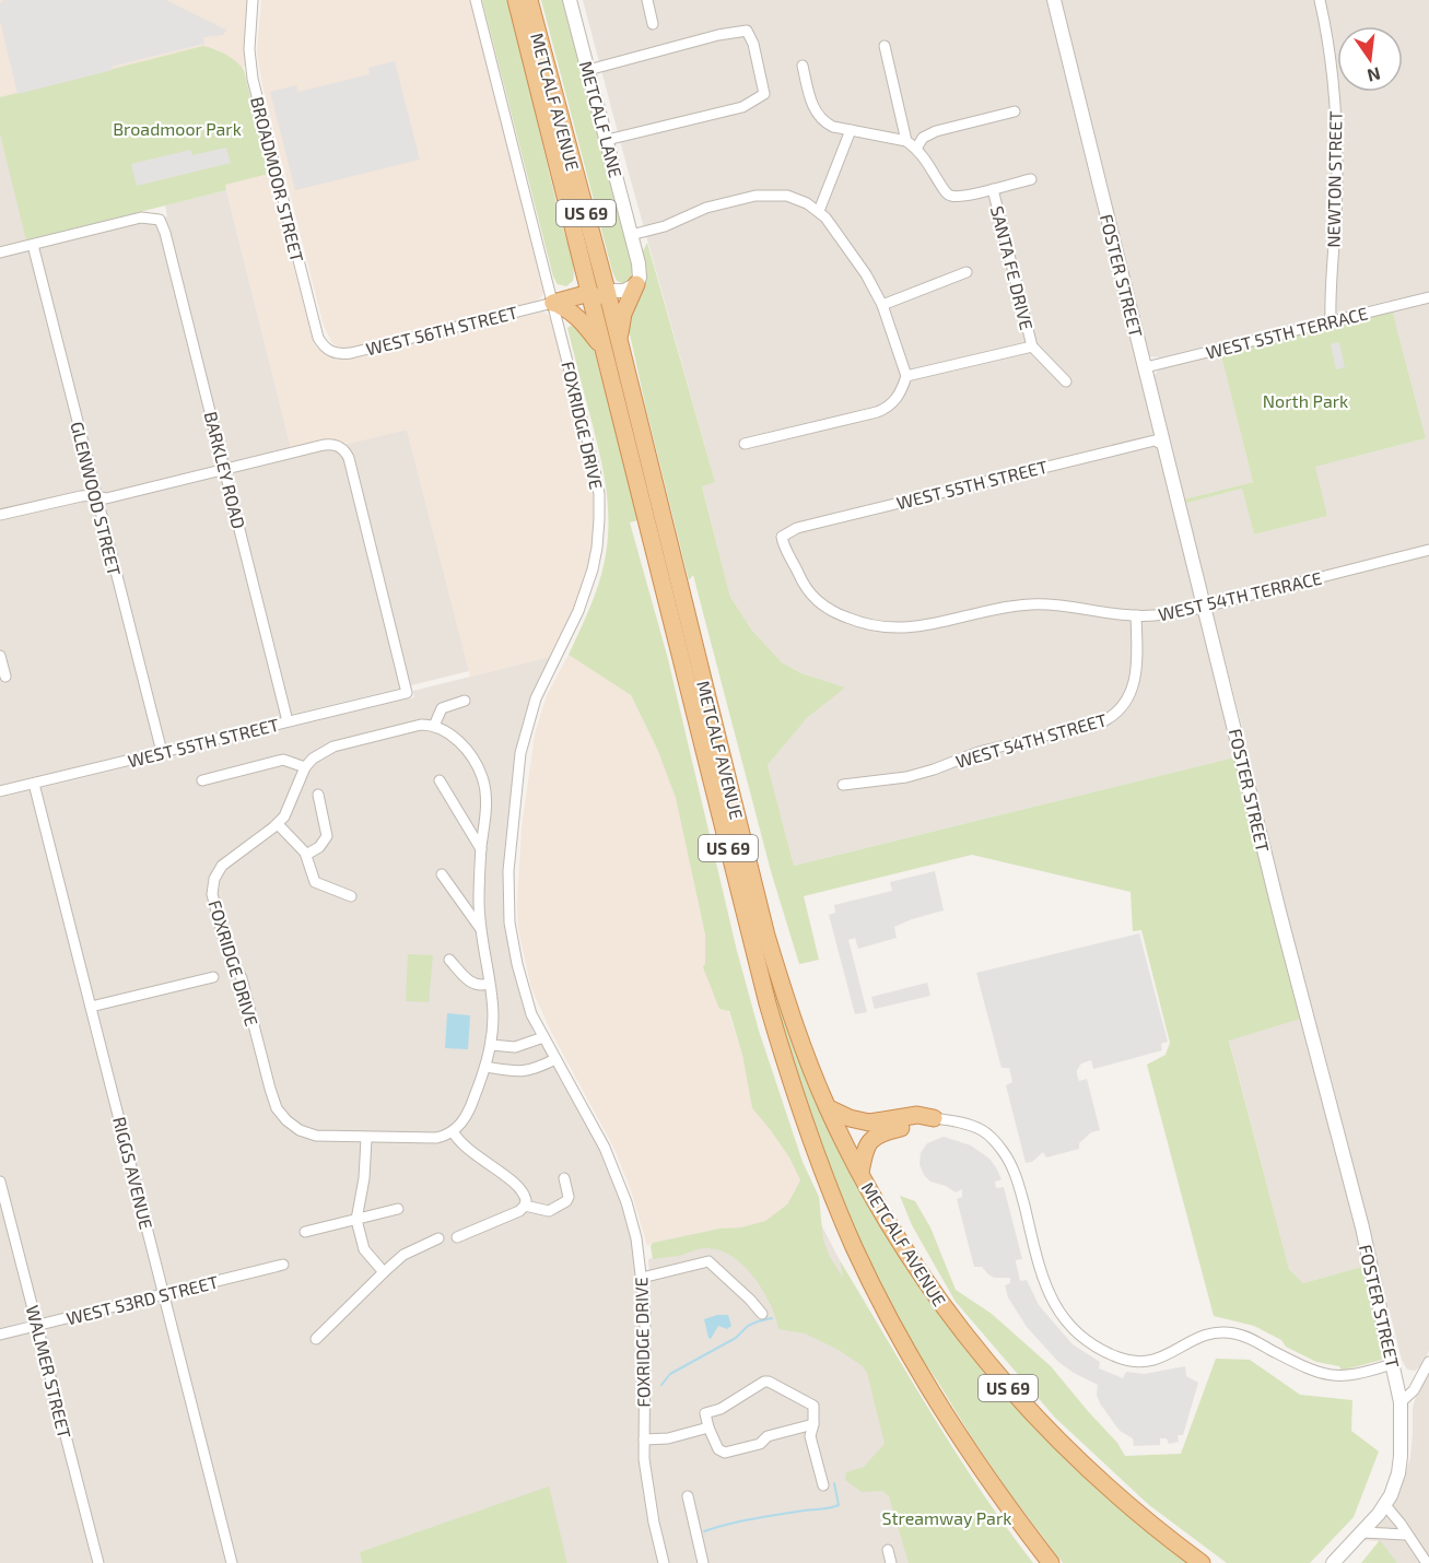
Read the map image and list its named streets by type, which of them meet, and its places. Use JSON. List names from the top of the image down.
{
  "streets": {
    "highway": ["METCALF AVENUE", "US 69"],
    "street": [
      "METCALF LANE",
      "BROADMOOR STREET",
      "NEWTON STREET",
      "SANTA FE DRIVE",
      "FOSTER STREET",
      "WEST 56TH STREET",
      "WEST 55TH TERRACE",
      "FOXRIDGE DRIVE",
      "BARKLEY ROAD",
      "WEST 55TH STREET",
      "GLENWOOD STREET",
      "WEST 54TH TERRACE",
      "WEST 54TH STREET",
      "RIGGS AVENUE",
      "WEST 53RD STREET",
      "WALMER STREET"
    ]
  },
  "crossings": [
    ["BROADMOOR STREET", "WEST 56TH STREET"],
    ["NEWTON STREET", "WEST 55TH TERRACE"],
    ["FOSTER STREET", "WEST 55TH TERRACE"],
    ["FOSTER STREET", "WEST 55TH STREET"],
    ["FOSTER STREET", "WEST 54TH TERRACE"],
    ["WEST 56TH STREET", "FOXRIDGE DRIVE"],
    ["BARKLEY ROAD", "WEST 55TH STREET"],
    ["BARKLEY ROAD", "GLENWOOD STREET"],
    ["WEST 55TH STREET", "GLENWOOD STREET"],
    ["WEST 55TH STREET", "WEST 54TH TERRACE"],
    ["WEST 55TH STREET", "RIGGS AVENUE"],
    ["WEST 54TH TERRACE", "WEST 54TH STREET"],
    ["RIGGS AVENUE", "WEST 53RD STREET"],
    ["WEST 53RD STREET", "WALMER STREET"]
  ],
  "parks": ["Broadmoor Park", "North Park", "Streamway Park"],
  "north": "bottom"
}
